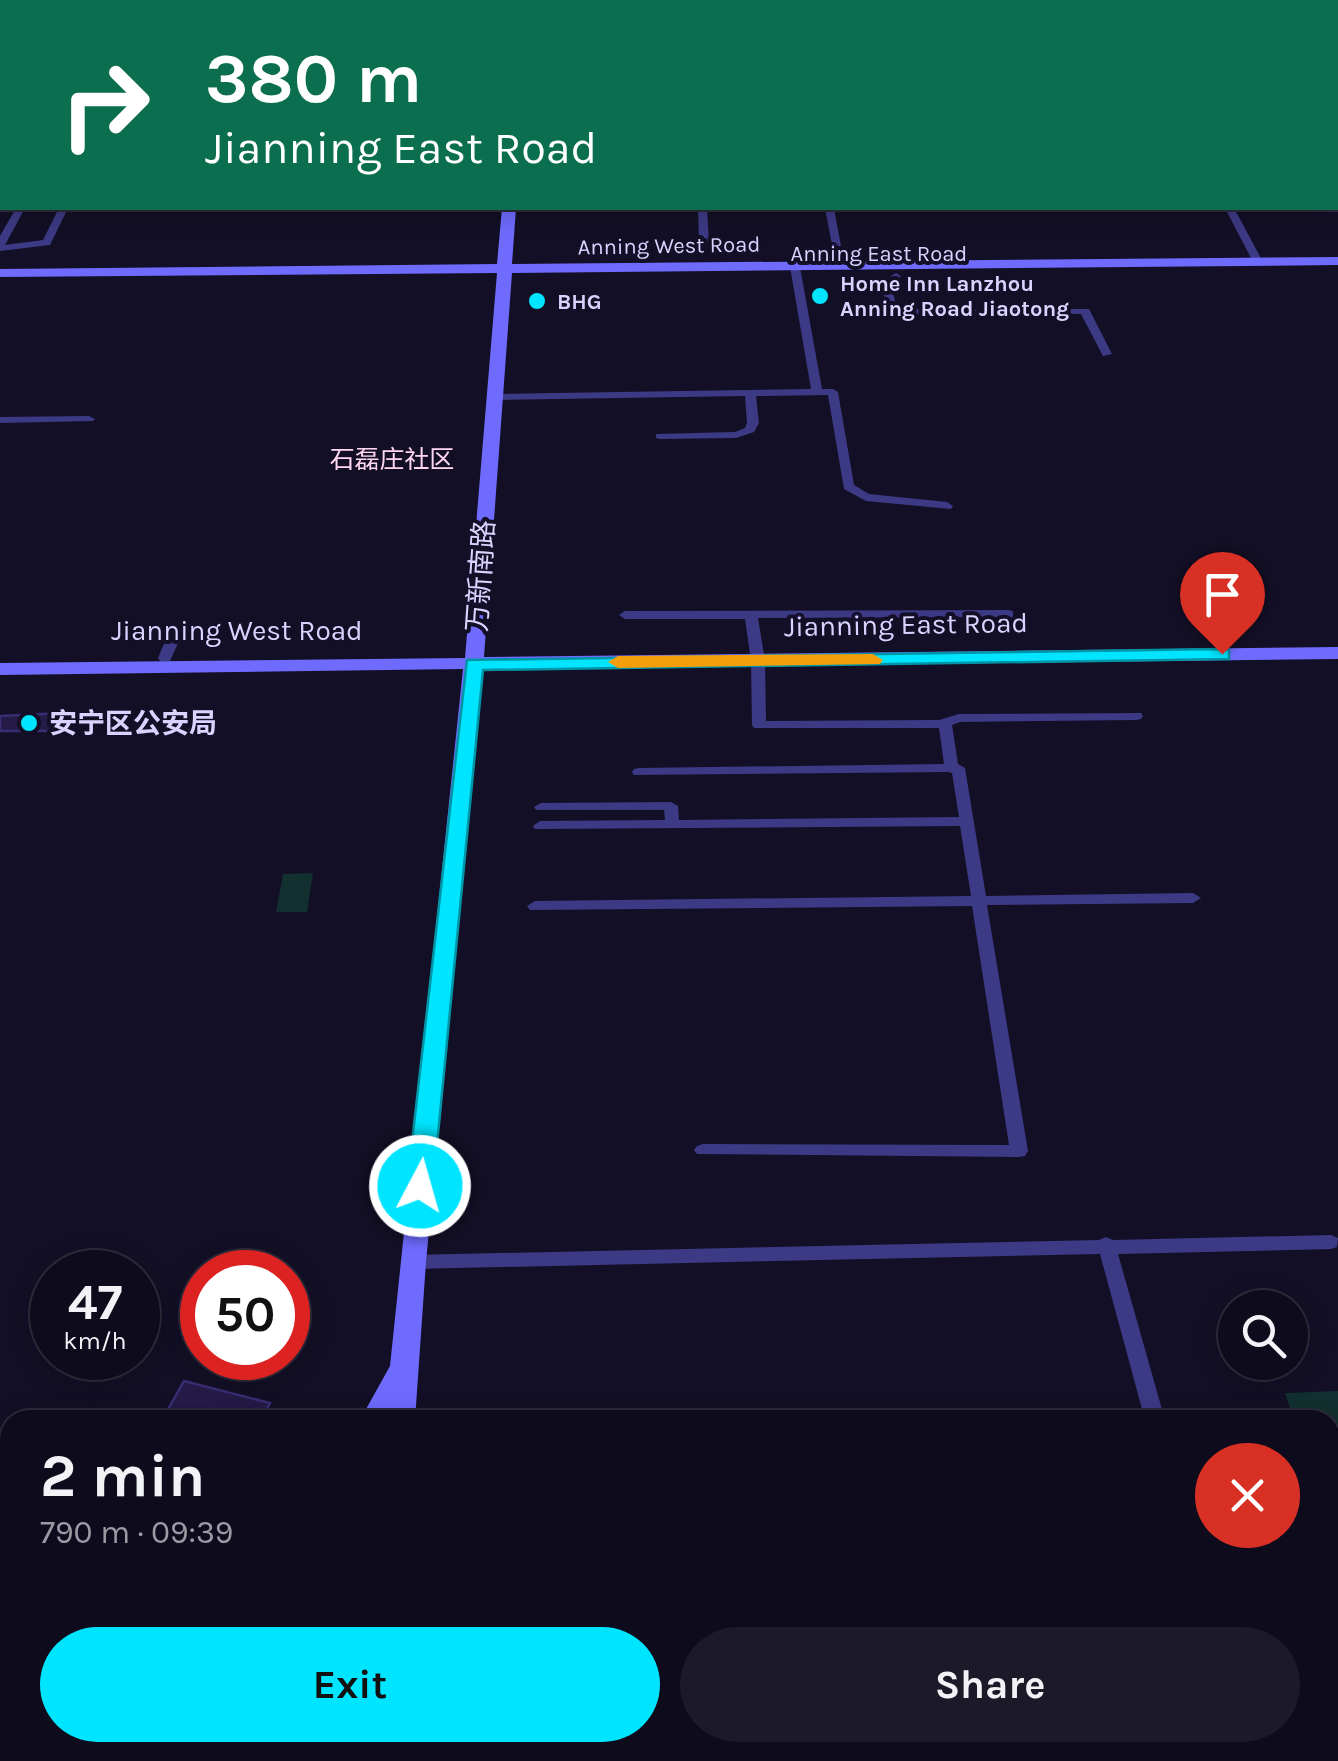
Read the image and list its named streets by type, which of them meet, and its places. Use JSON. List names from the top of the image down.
{
  "streets": {
    "main road": [
      "Anning West Road",
      "Anning East Road",
      "万新南路",
      "Jianning East Road",
      "Jianning West Road"
    ]
  },
  "crossings": [
    ["Anning West Road", "Anning East Road"],
    ["Anning East Road", "万新南路"],
    ["万新南路", "Jianning East Road"],
    ["万新南路", "Jianning West Road"],
    ["Jianning East Road", "Jianning West Road"]
  ],
  "districts": ["石磊庄社区"],
  "places": ["Home Inn Lanzhou Anning Road Jiaotong", "BHG", "安宁区公安局"],
  "page": {
    "turn": ["380 m", "Jianning East Road"],
    "speed": "47 km/h",
    "limit": "50",
    "heading": ["2 min", "790 m · 09:39"],
    "buttons": ["Exit", "Share"]
  }
}
